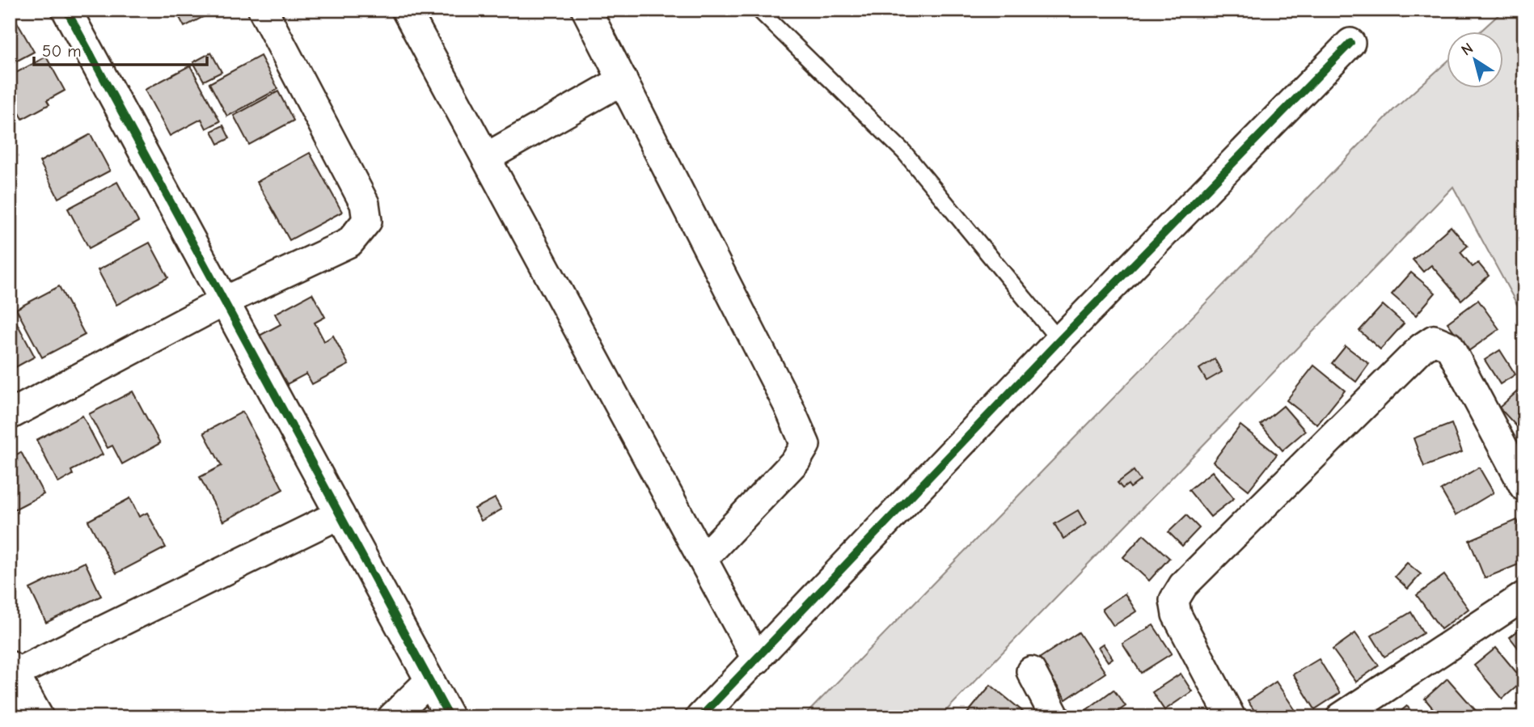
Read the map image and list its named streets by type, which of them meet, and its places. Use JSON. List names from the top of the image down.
{
  "scale_bar": "50 m",
  "north": "top left"
}
